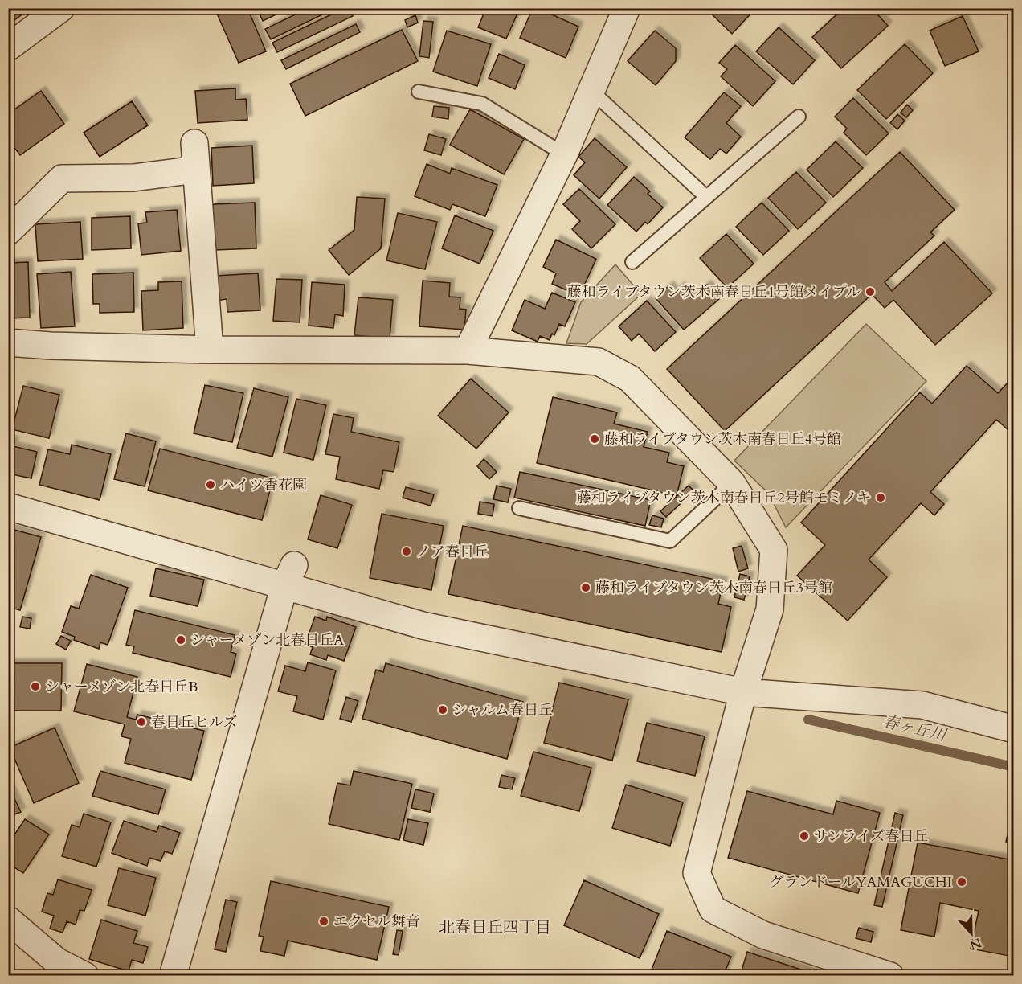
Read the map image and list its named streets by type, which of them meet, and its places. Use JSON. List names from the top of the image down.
{
  "districts": ["北春日丘四丁目"],
  "water": ["春ヶ丘川"],
  "places": [
    "藤和ライブタウン茨木南春日丘1号館メイプル",
    "藤和ライブタウン茨木南春日丘4号館",
    "ハイツ香花園",
    "藤和ライブタウン茨木南春日丘2号館モミノキ",
    "ノア春日丘",
    "藤和ライブタウン茨木南春日丘3号館",
    "シャーメゾン北春日丘A",
    "シャーメゾン北春日丘B",
    "シャルム春日丘",
    "春日丘ヒルズ",
    "サンライズ春日丘",
    "グランドールYAMAGUCHI",
    "エクセル舞音"
  ],
  "north": "bottom"
}
